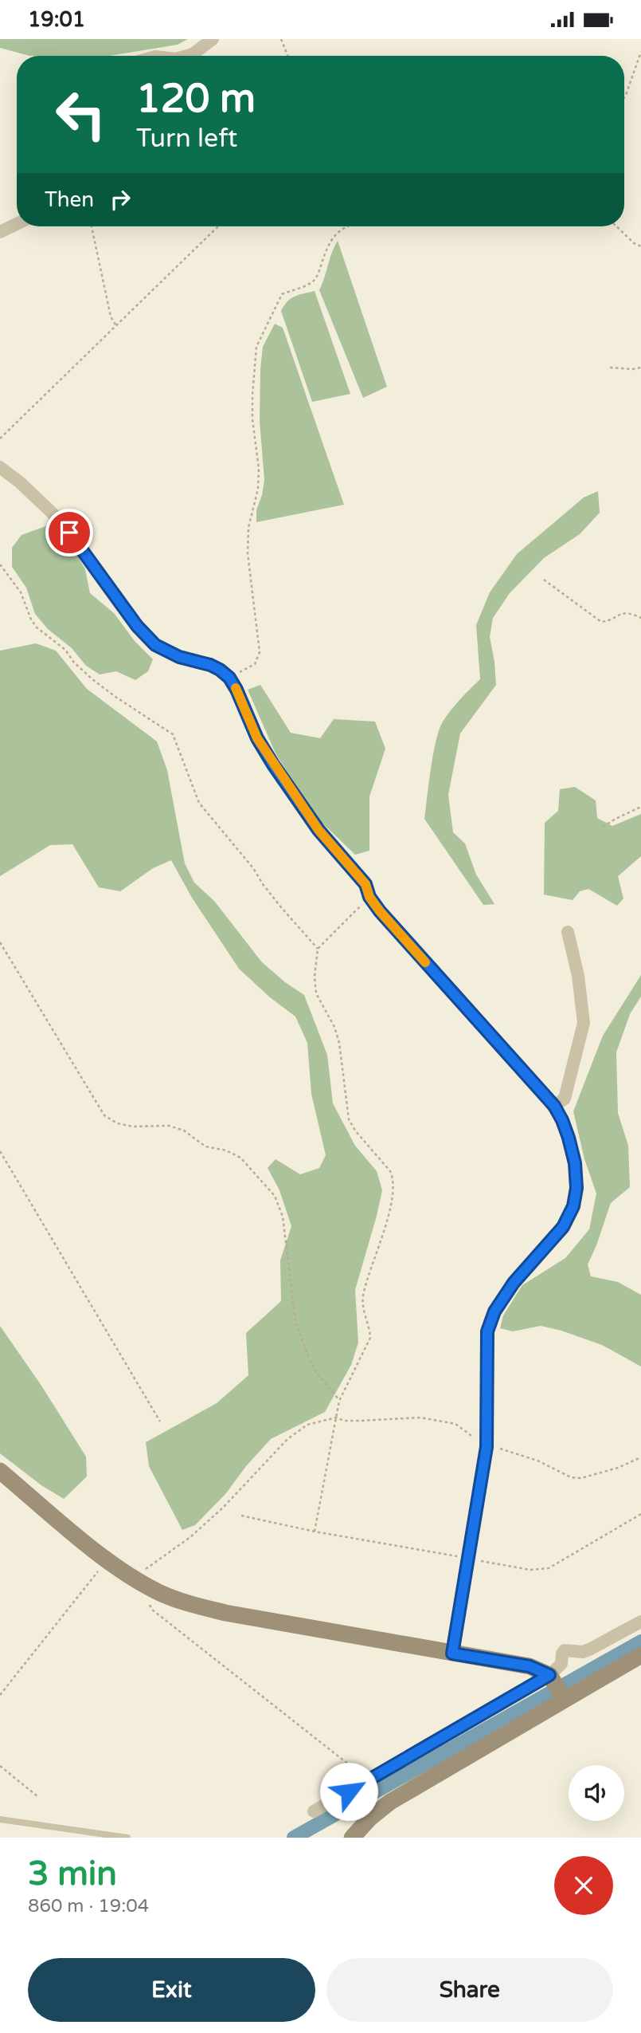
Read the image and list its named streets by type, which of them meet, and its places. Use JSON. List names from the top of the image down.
{
  "page": {
    "status": "19:01",
    "turn": ["120 m", "Turn left"],
    "then": "Then",
    "heading": ["3 min", "860 m · 19:04"],
    "buttons": ["Exit", "Share"]
  }
}
